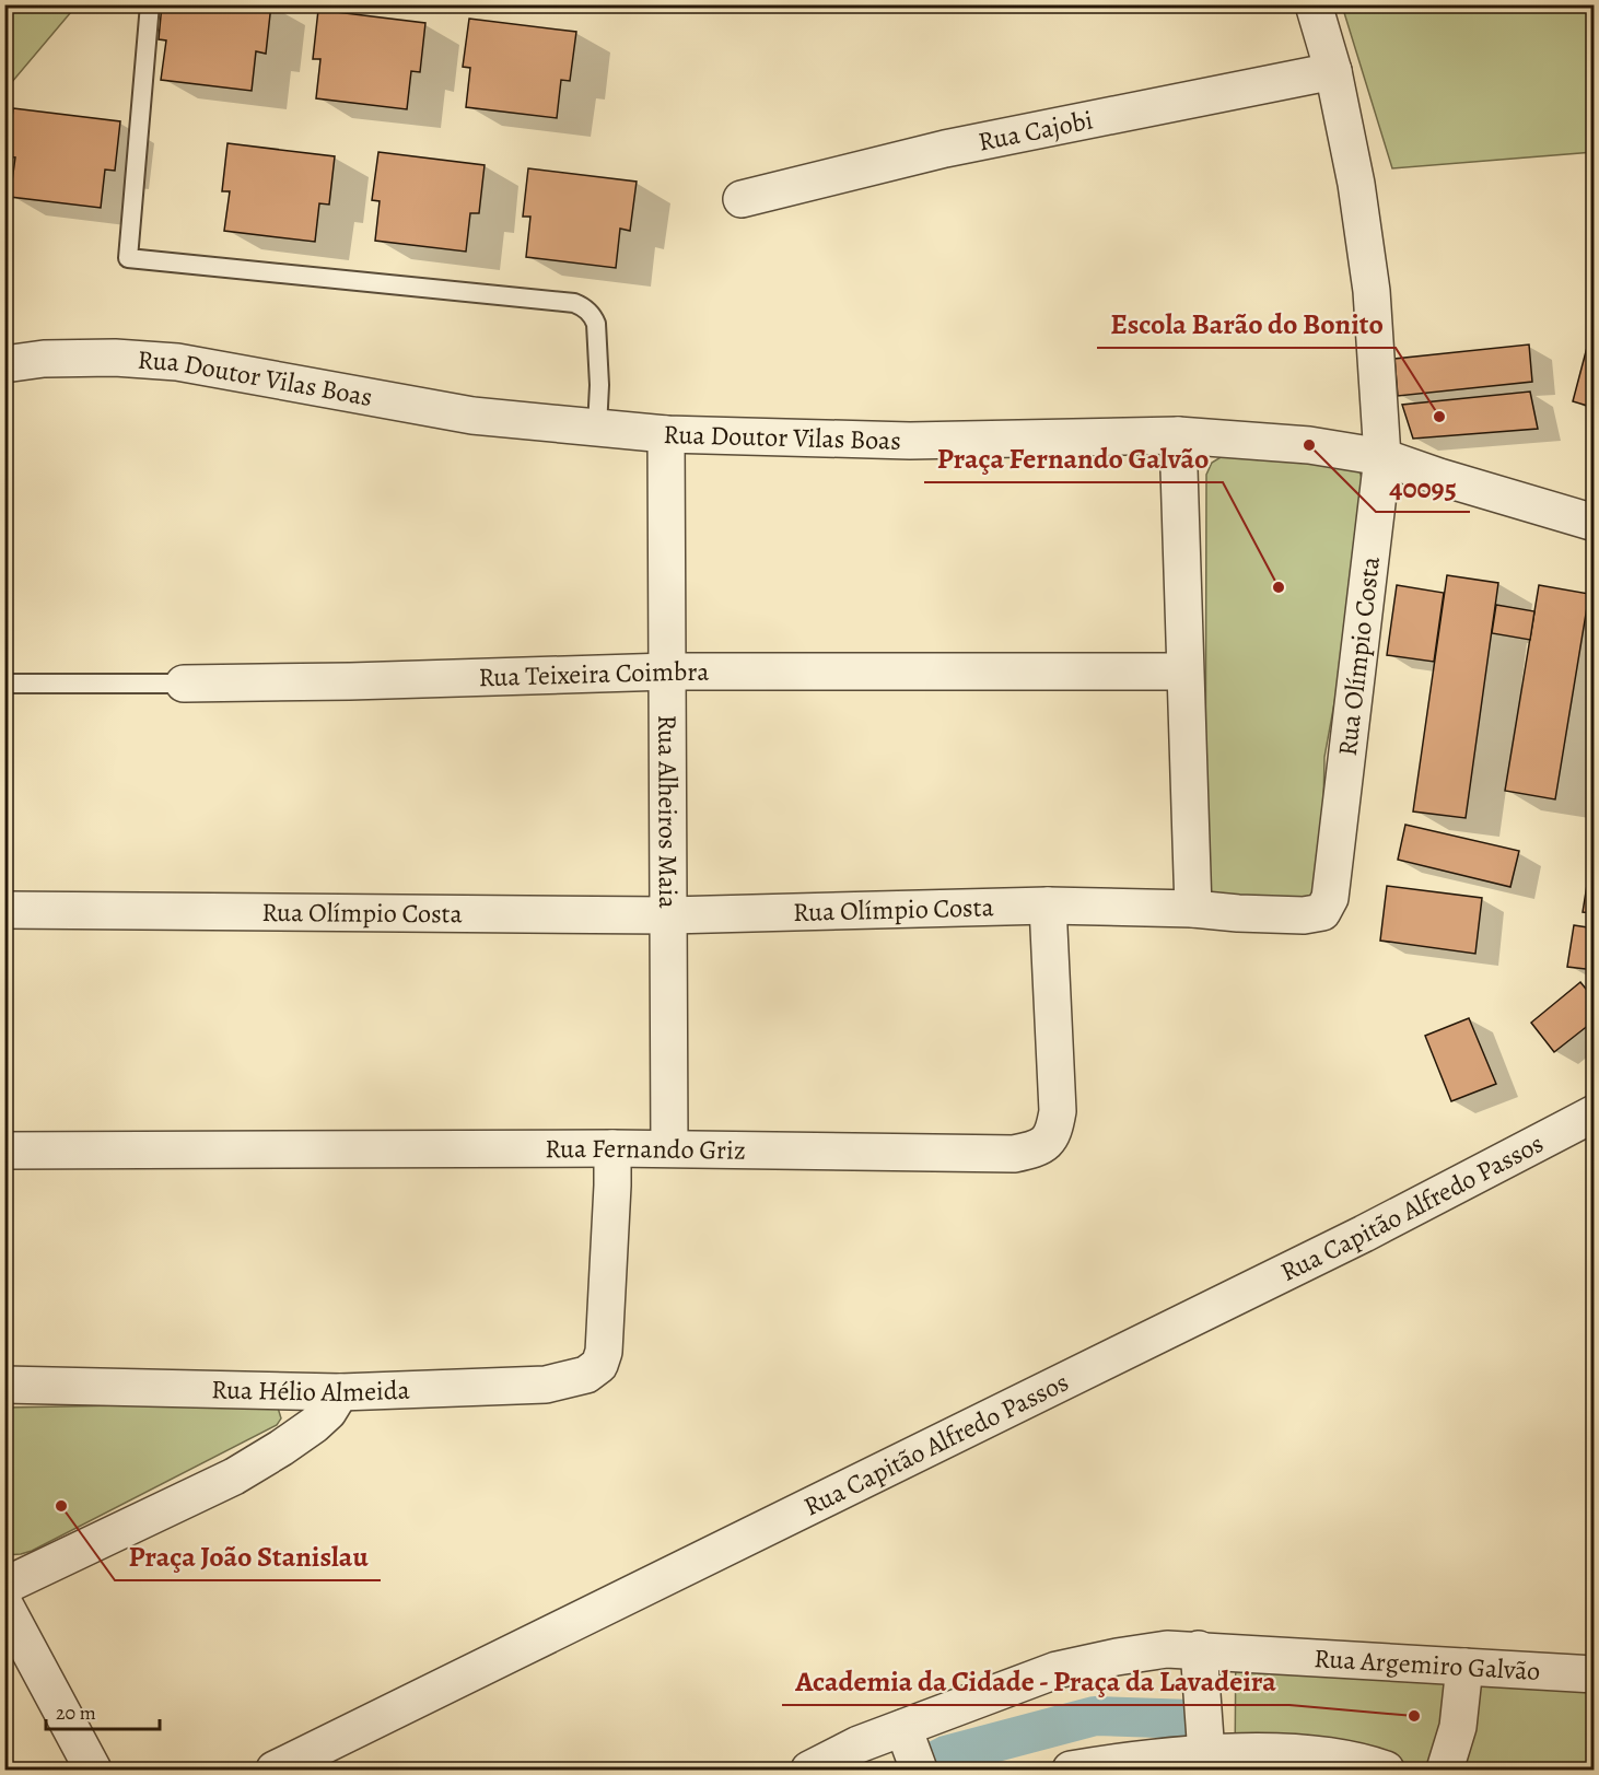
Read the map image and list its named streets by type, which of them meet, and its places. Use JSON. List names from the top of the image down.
{
  "streets": {
    "street": [
      "Rua Cajobi",
      "Rua Doutor Vilas Boas",
      "Rua Olímpio Costa",
      "Rua Teixeira Coimbra",
      "Rua Alheiros Maia",
      "Rua Fernando Griz",
      "Rua Capitão Alfredo Passos",
      "Rua Hélio Almeida",
      "Rua Argemiro Galvão"
    ]
  },
  "crossings": [
    ["Rua Cajobi", "Rua Olímpio Costa"],
    ["Rua Doutor Vilas Boas", "Rua Olímpio Costa"],
    ["Rua Doutor Vilas Boas", "Rua Alheiros Maia"],
    ["Rua Olímpio Costa", "Rua Alheiros Maia"],
    ["Rua Olímpio Costa", "Rua Fernando Griz"],
    ["Rua Teixeira Coimbra", "Rua Alheiros Maia"],
    ["Rua Alheiros Maia", "Rua Fernando Griz"],
    ["Rua Fernando Griz", "Rua Hélio Almeida"]
  ],
  "places": [
    "Escola Barão do Bonito",
    "40095",
    "Praça Fernando Galvão",
    "Praça João Stanislau",
    "Academia da Cidade - Praça da Lavadeira"
  ],
  "scale_bar": "20 m"
}
